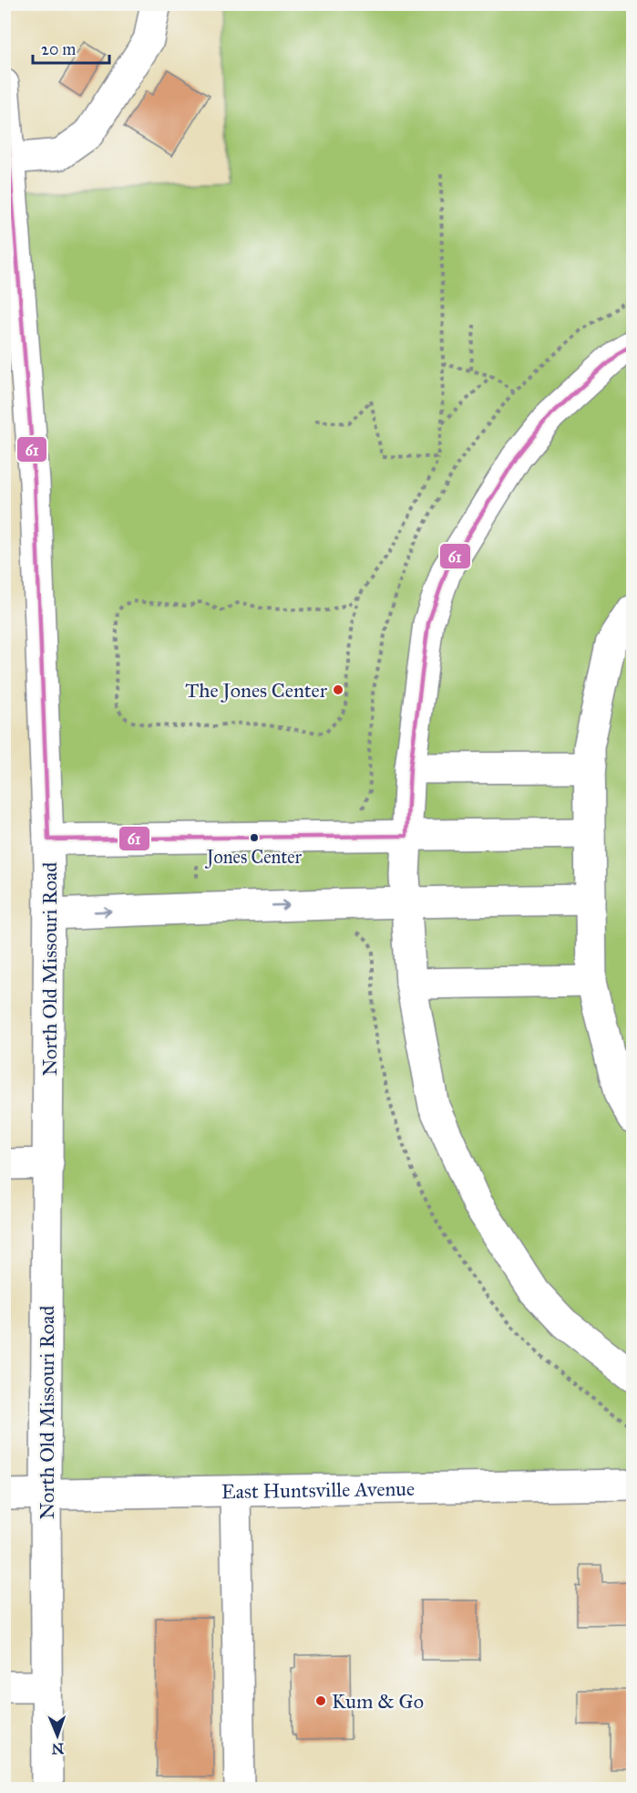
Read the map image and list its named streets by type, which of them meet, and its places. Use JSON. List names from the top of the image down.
{
  "streets": {
    "main road": ["North Old Missouri Road", "East Huntsville Avenue"]
  },
  "crossings": [
    ["North Old Missouri Road", "East Huntsville Avenue"]
  ],
  "places": ["The Jones Center", "Jones Center", "Kum & Go"],
  "lines": ["transit line 61"],
  "scale_bar": "20 m",
  "north": "bottom"
}
